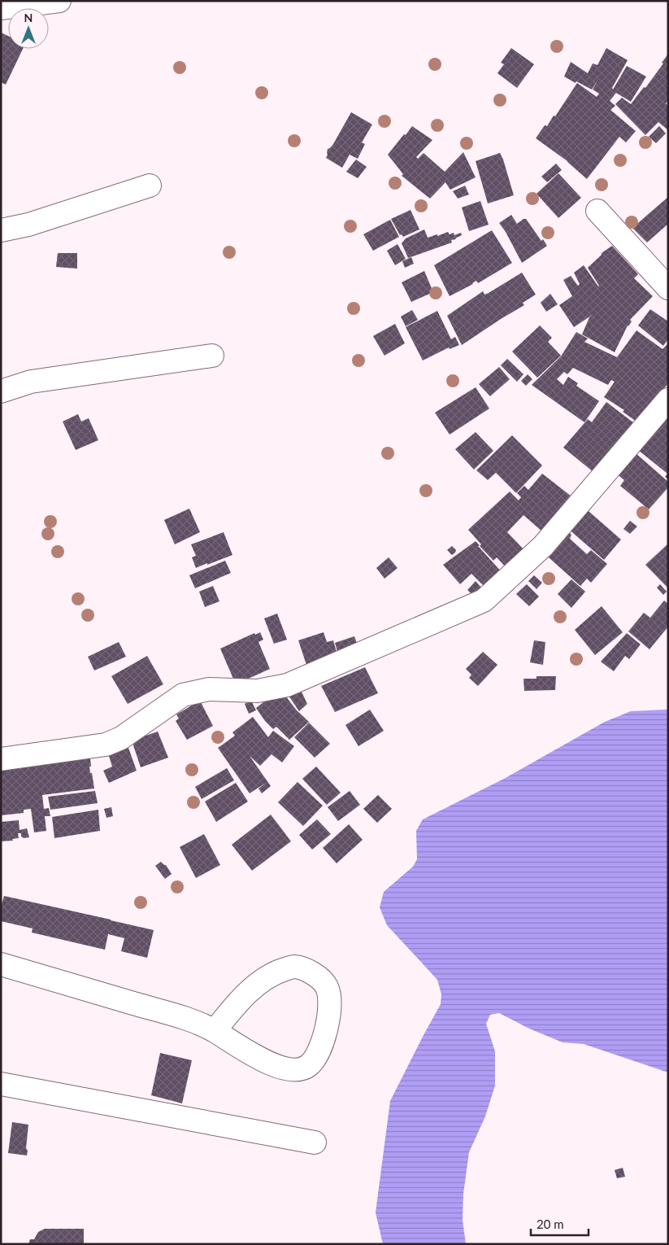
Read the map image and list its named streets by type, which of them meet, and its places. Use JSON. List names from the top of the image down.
{
  "scale_bar": "20 m",
  "north": "top"
}
